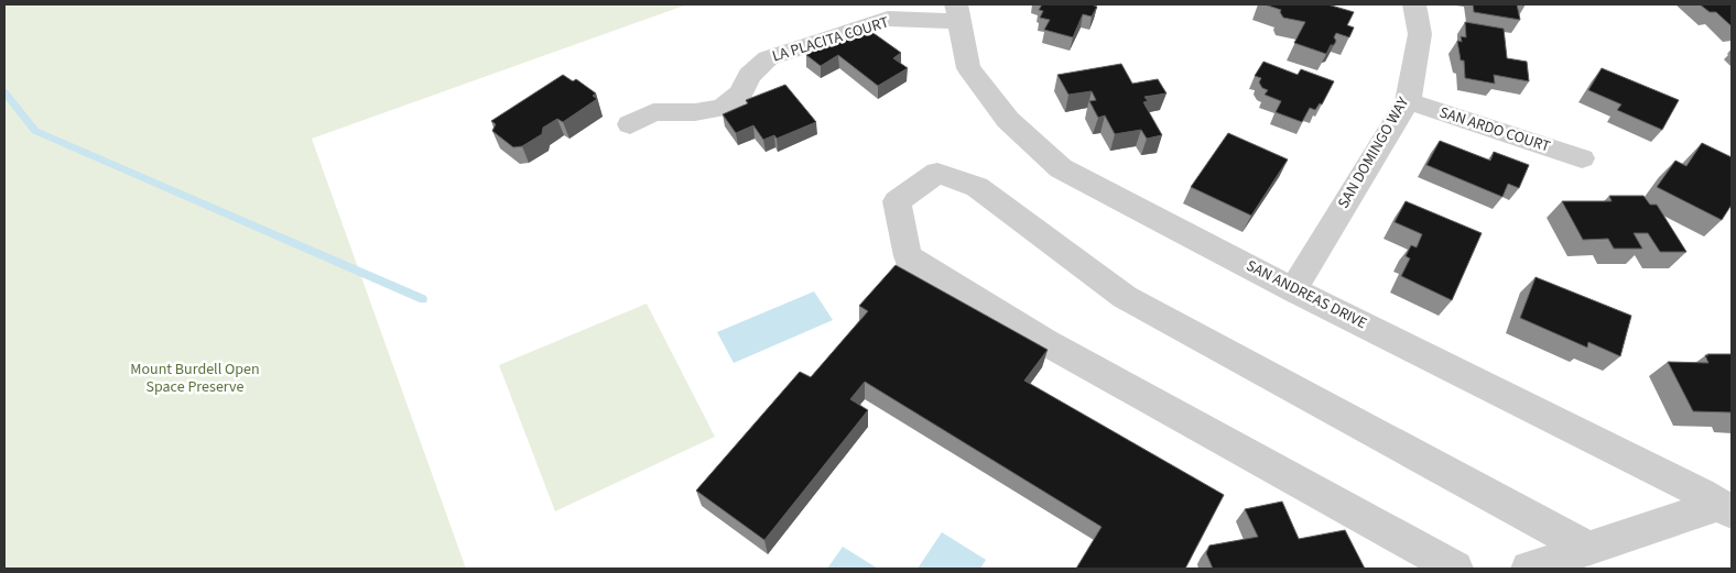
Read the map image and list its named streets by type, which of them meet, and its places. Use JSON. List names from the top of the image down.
{
  "streets": {
    "street": [
      "LA PLACITA COURT",
      "SAN ARDO COURT",
      "SAN DOMINGO WAY",
      "SAN ANDREAS DRIVE"
    ]
  },
  "crossings": [
    ["LA PLACITA COURT", "SAN ANDREAS DRIVE"],
    ["SAN ARDO COURT", "SAN DOMINGO WAY"],
    ["SAN DOMINGO WAY", "SAN ANDREAS DRIVE"]
  ],
  "parks": ["Mount Burdell Open Space Preserve"]
}
